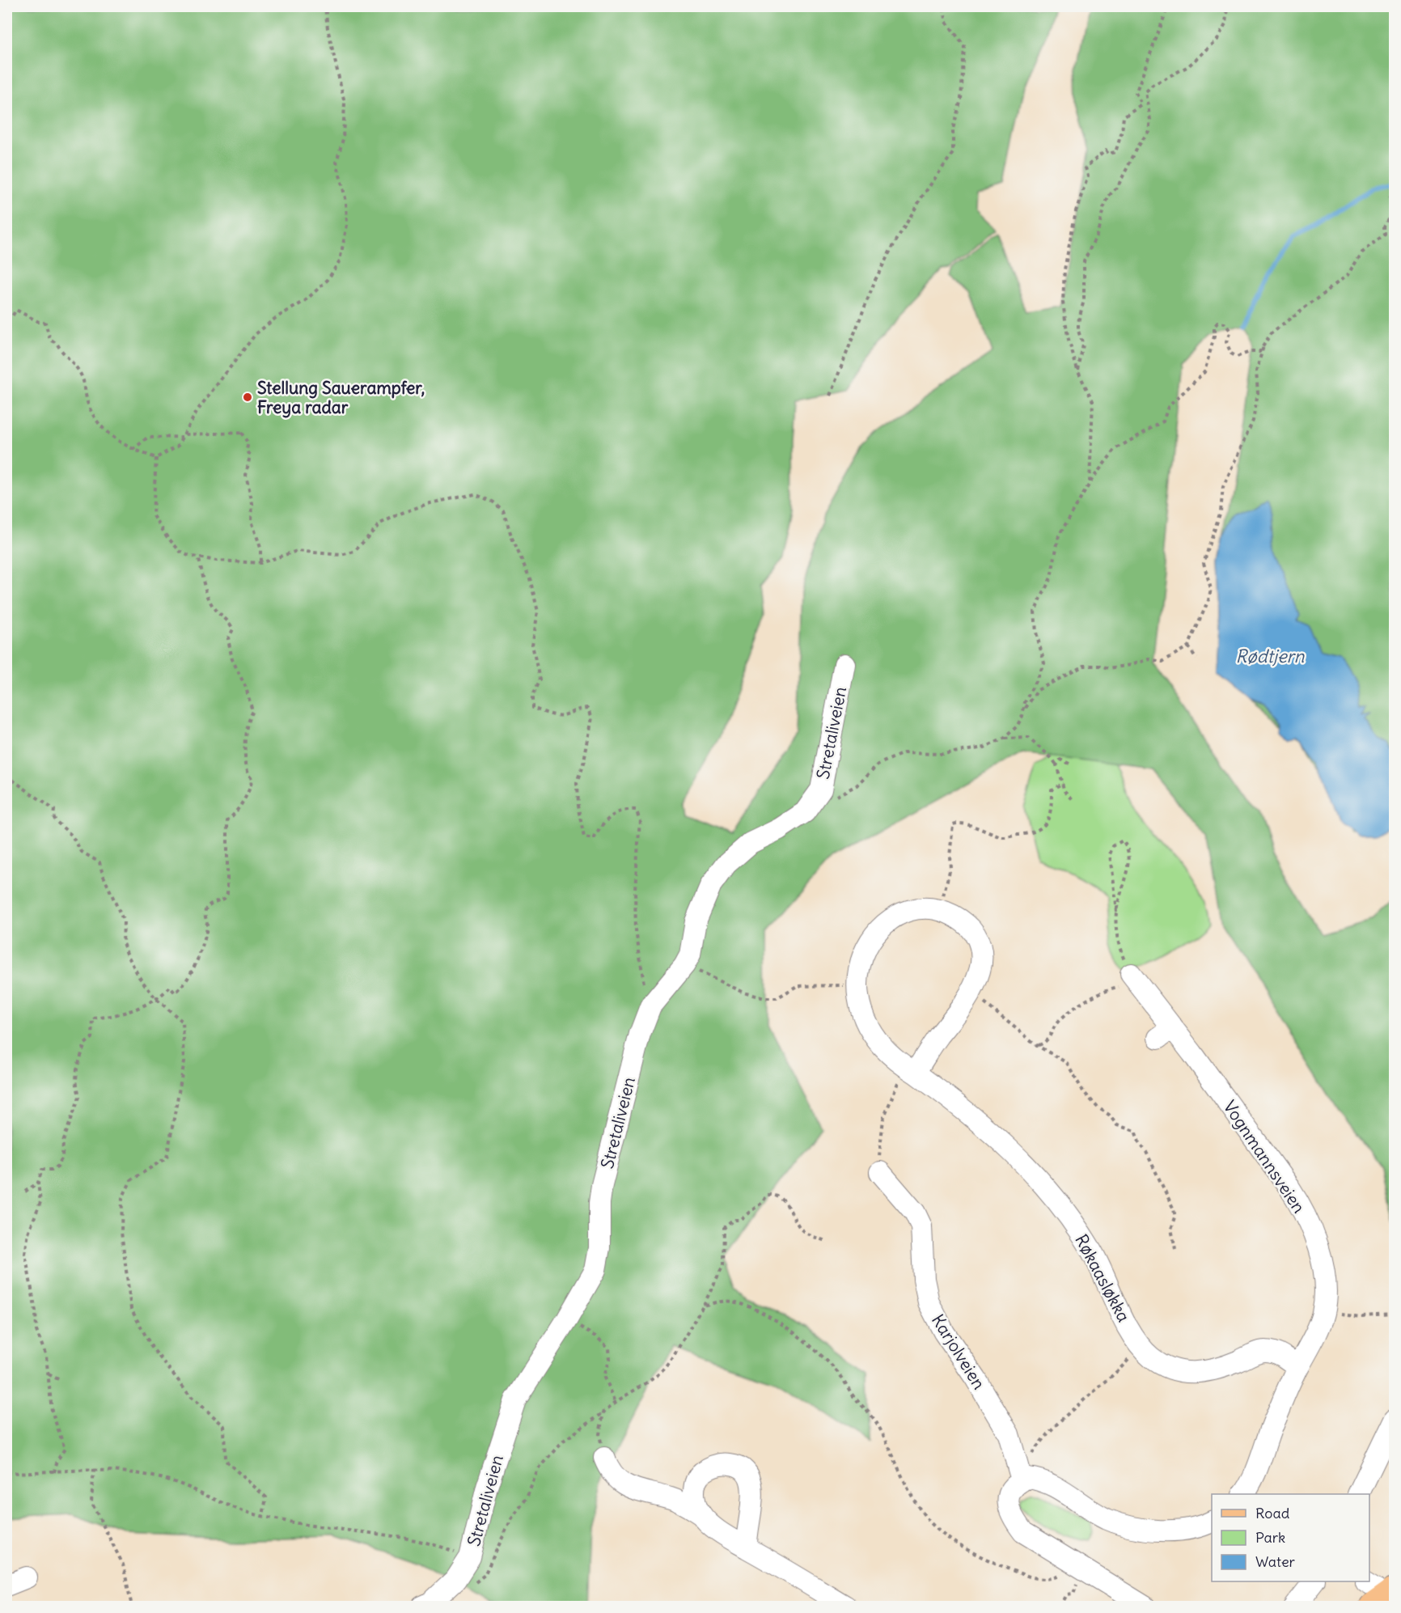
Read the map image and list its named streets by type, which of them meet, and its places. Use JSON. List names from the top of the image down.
{
  "streets": {
    "street": [
      "Stretaliveien",
      "Vognmannsveien",
      "Røkaasløkka",
      "Karjolveien"
    ]
  },
  "crossings": [
    ["Vognmannsveien", "Røkaasløkka"]
  ],
  "water": ["Rødtjern"],
  "places": ["Stellung Sauerampfer, Freya radar"],
  "legend": ["Road", "Park", "Water"]
}
